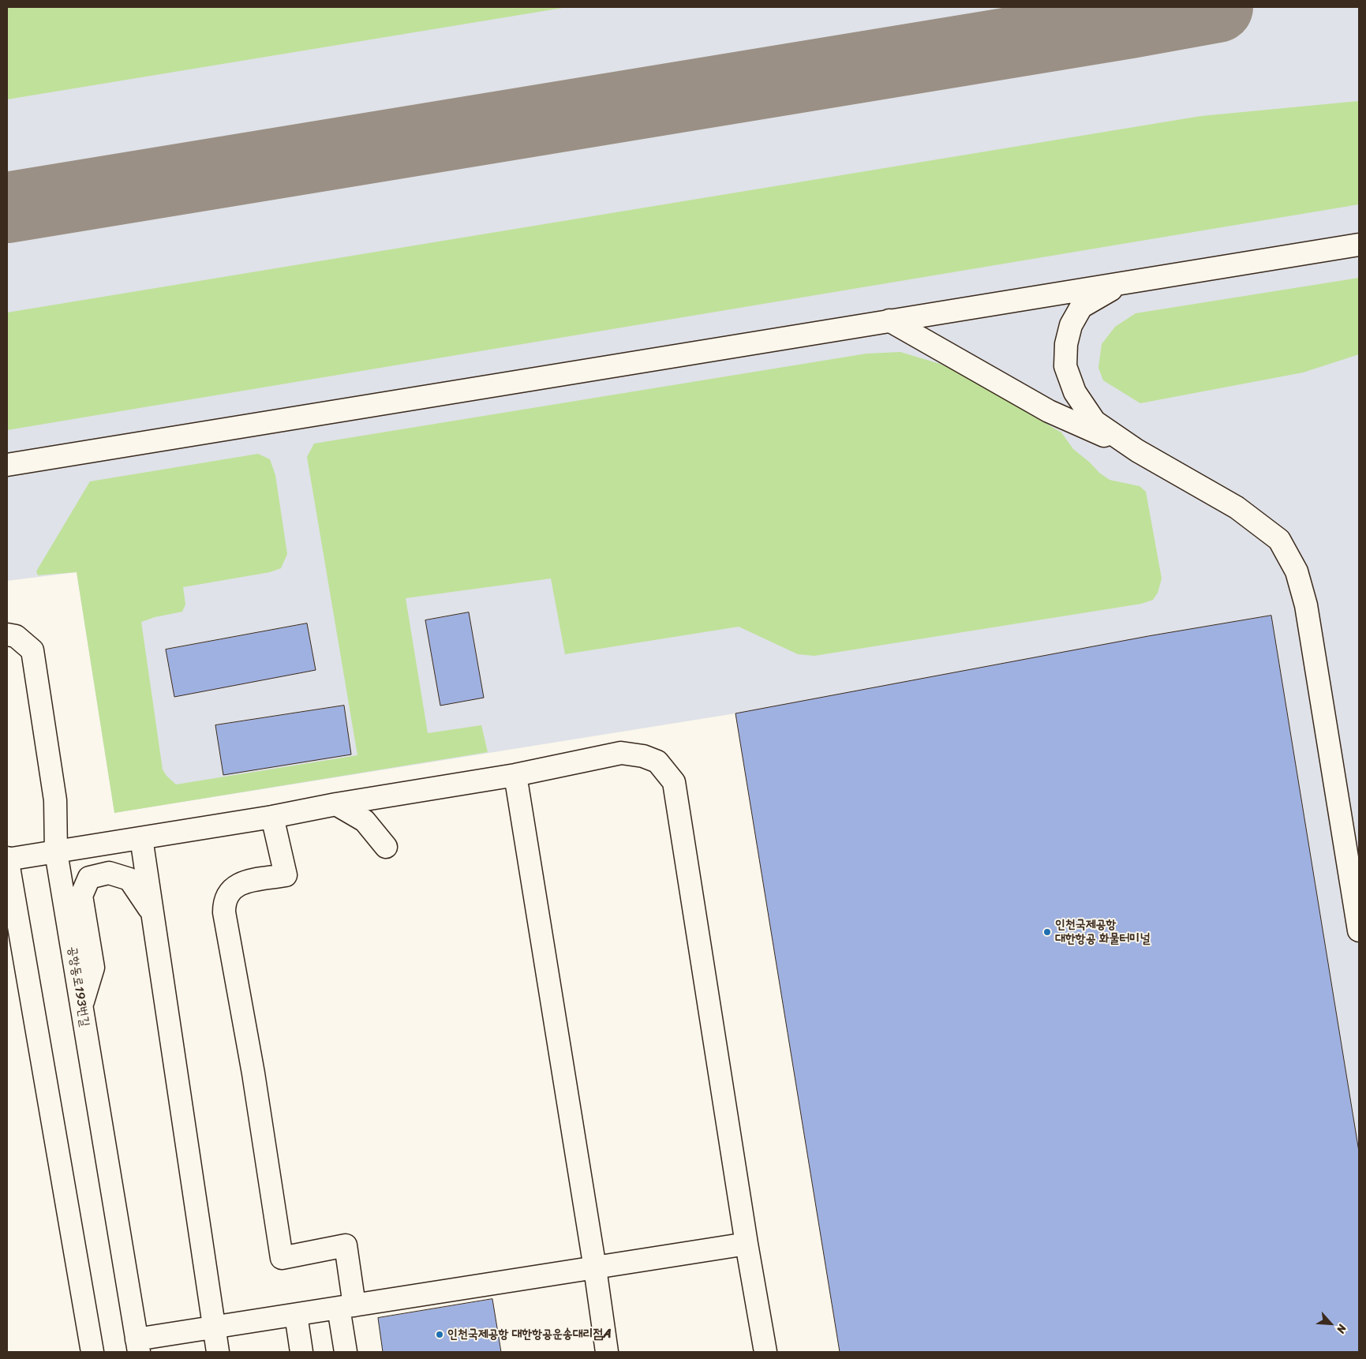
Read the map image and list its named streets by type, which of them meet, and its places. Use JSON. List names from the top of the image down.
{
  "streets": {
    "lane": ["공항동로193번길"]
  },
  "places": ["인천국제공항 대한항공 화물터미널", "인천국제공항 대한항공운송대리점A"],
  "north": "bottom right"
}
